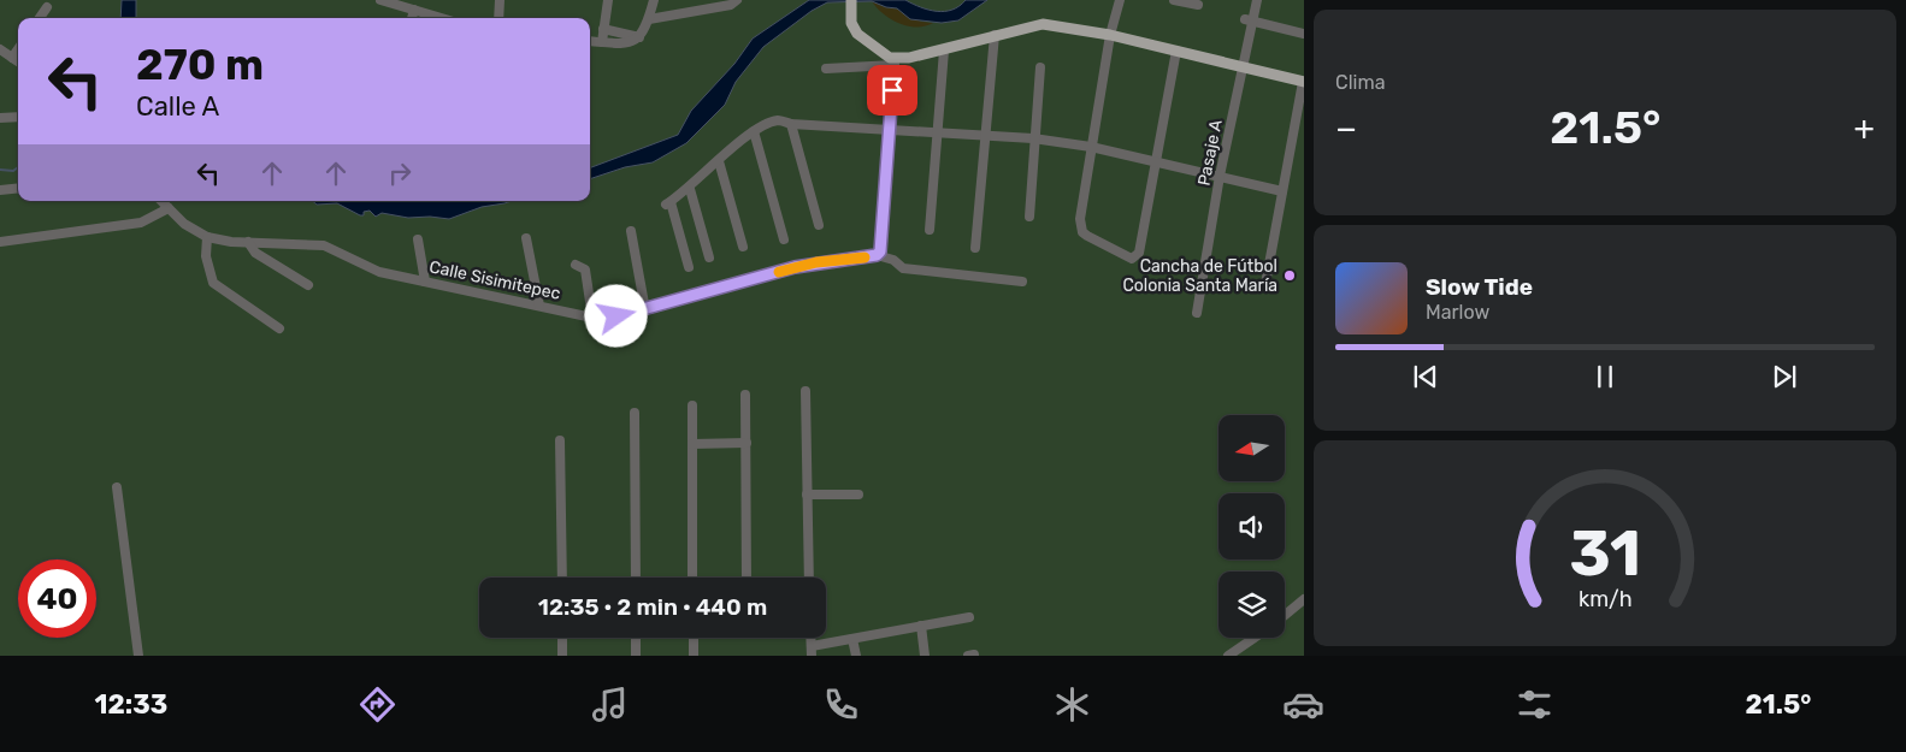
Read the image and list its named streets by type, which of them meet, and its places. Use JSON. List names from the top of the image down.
{
  "streets": {
    "street": ["Pasaje A", "Calle Sisimitepec"]
  },
  "places": ["Cancha de Fútbol Colonia Santa María"],
  "north": "left",
  "page": {
    "tile": "Clima",
    "turn": ["270 m", "Calle A"],
    "heat": ["−", "21.5°", "+"],
    "song": ["Slow Tide", "Marlow"],
    "limit": "40",
    "trip": "12:35 · 2 min · 440 m",
    "tabs": ["12:33", "21.5°"],
    "gauge": ["31", "km/h"]
  }
}
